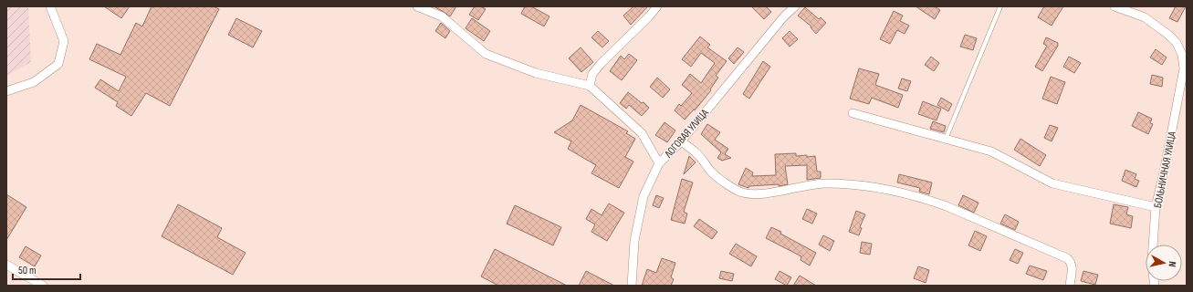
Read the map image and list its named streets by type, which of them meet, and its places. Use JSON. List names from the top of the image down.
{
  "streets": {
    "street": ["ЛОГОВАЯ УЛИЦА", "БОЛЬНИЧНАЯ УЛИЦА"]
  },
  "scale_bar": "50 m",
  "north": "right"
}
